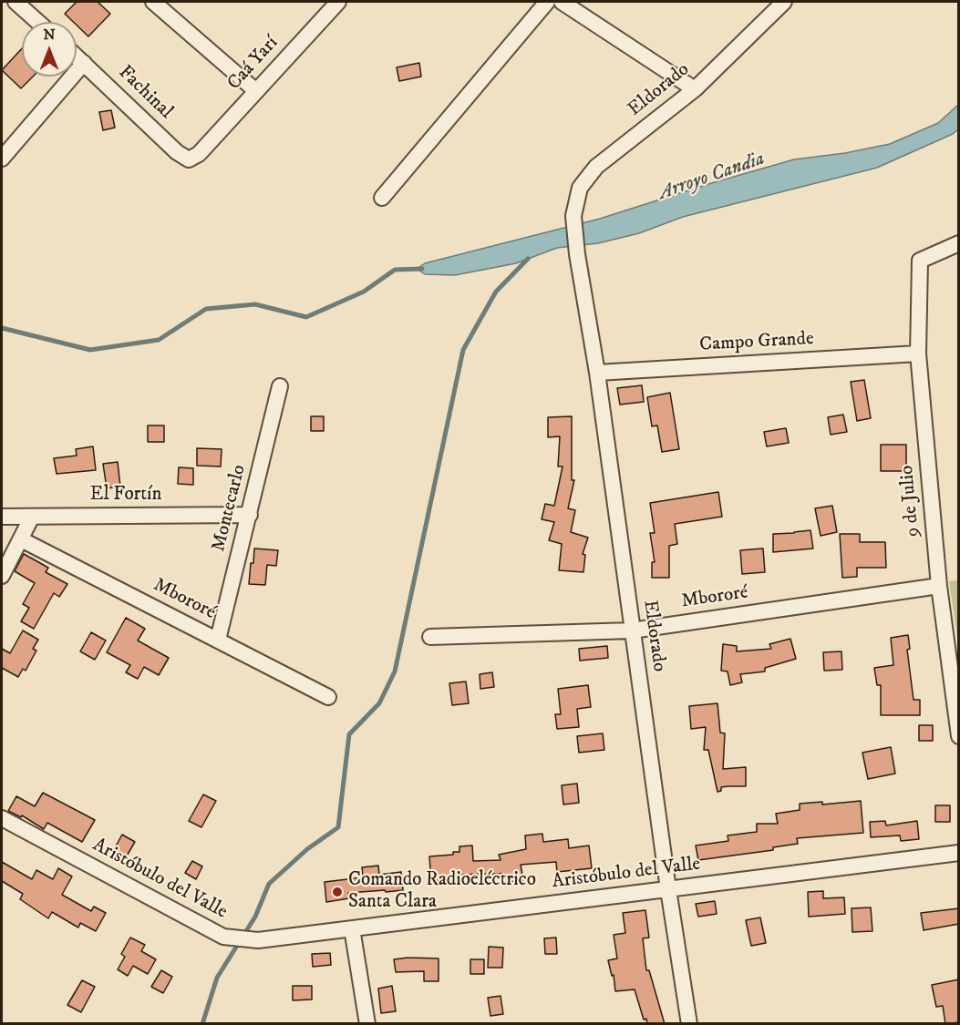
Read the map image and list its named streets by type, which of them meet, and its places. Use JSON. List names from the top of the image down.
{
  "streets": {
    "street": [
      "Caá Yarí",
      "Eldorado",
      "Fachinal",
      "Campo Grande",
      "El Fortín",
      "9 de Julio",
      "Montecarlo",
      "Mbororé",
      "Aristóbulo del Valle"
    ]
  },
  "crossings": [
    ["Caá Yarí", "Fachinal"],
    ["Eldorado", "Campo Grande"],
    ["Eldorado", "Mbororé"],
    ["Eldorado", "Aristóbulo del Valle"],
    ["Campo Grande", "9 de Julio"],
    ["El Fortín", "Montecarlo"],
    ["9 de Julio", "Mbororé"],
    ["Montecarlo", "Mbororé"]
  ],
  "water": ["Arroyo Candia"],
  "places": ["Comando Radioeléctrico Santa Clara"],
  "north": "top"
}
